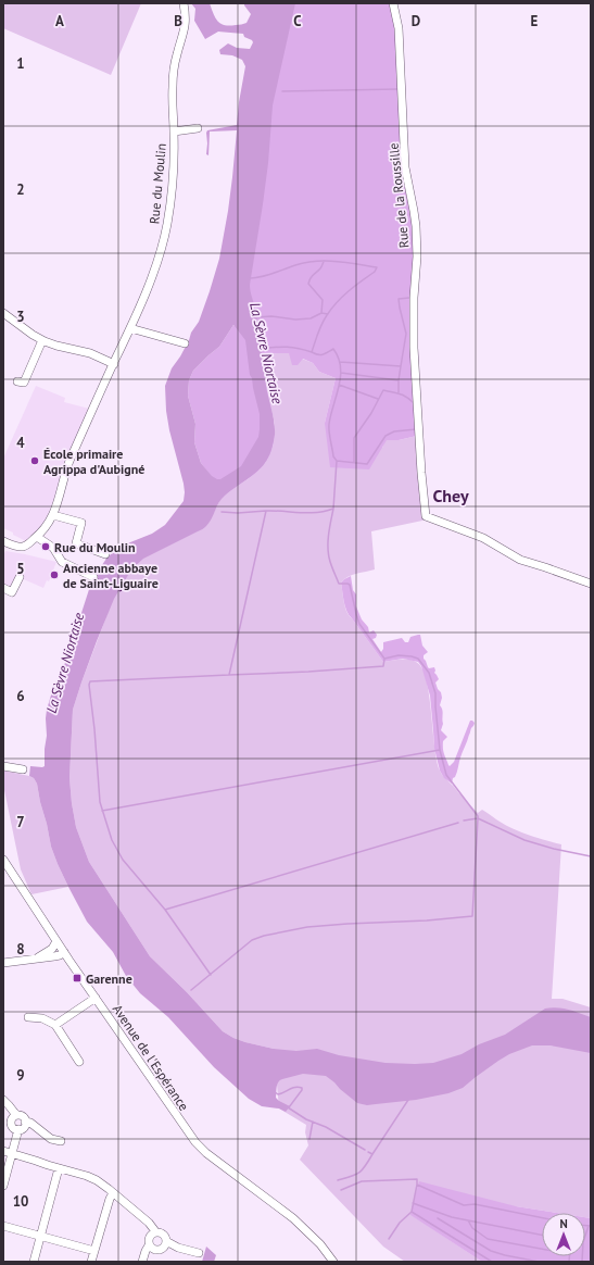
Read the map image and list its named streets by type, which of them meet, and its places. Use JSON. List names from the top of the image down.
{
  "streets": {
    "street": ["Rue du Moulin", "Rue de la Roussille", "Avenue de l'Espérance"]
  },
  "districts": ["Chey"],
  "water": ["La Sèvre Niortaise"],
  "places": {
    "other": ["École primaire Agrippa d'Aubigné", "Rue du Moulin", "Ancienne abbaye de Saint-Liguaire"],
    "transit": ["Garenne"]
  },
  "north": "top",
  "grid": {
    "columns": [
      "A",
      "B",
      "C",
      "D",
      "E"
    ],
    "rows": [
      "1",
      "2",
      "3",
      "4",
      "5",
      "6",
      "7",
      "8",
      "9",
      "10"
    ]
  }
}
